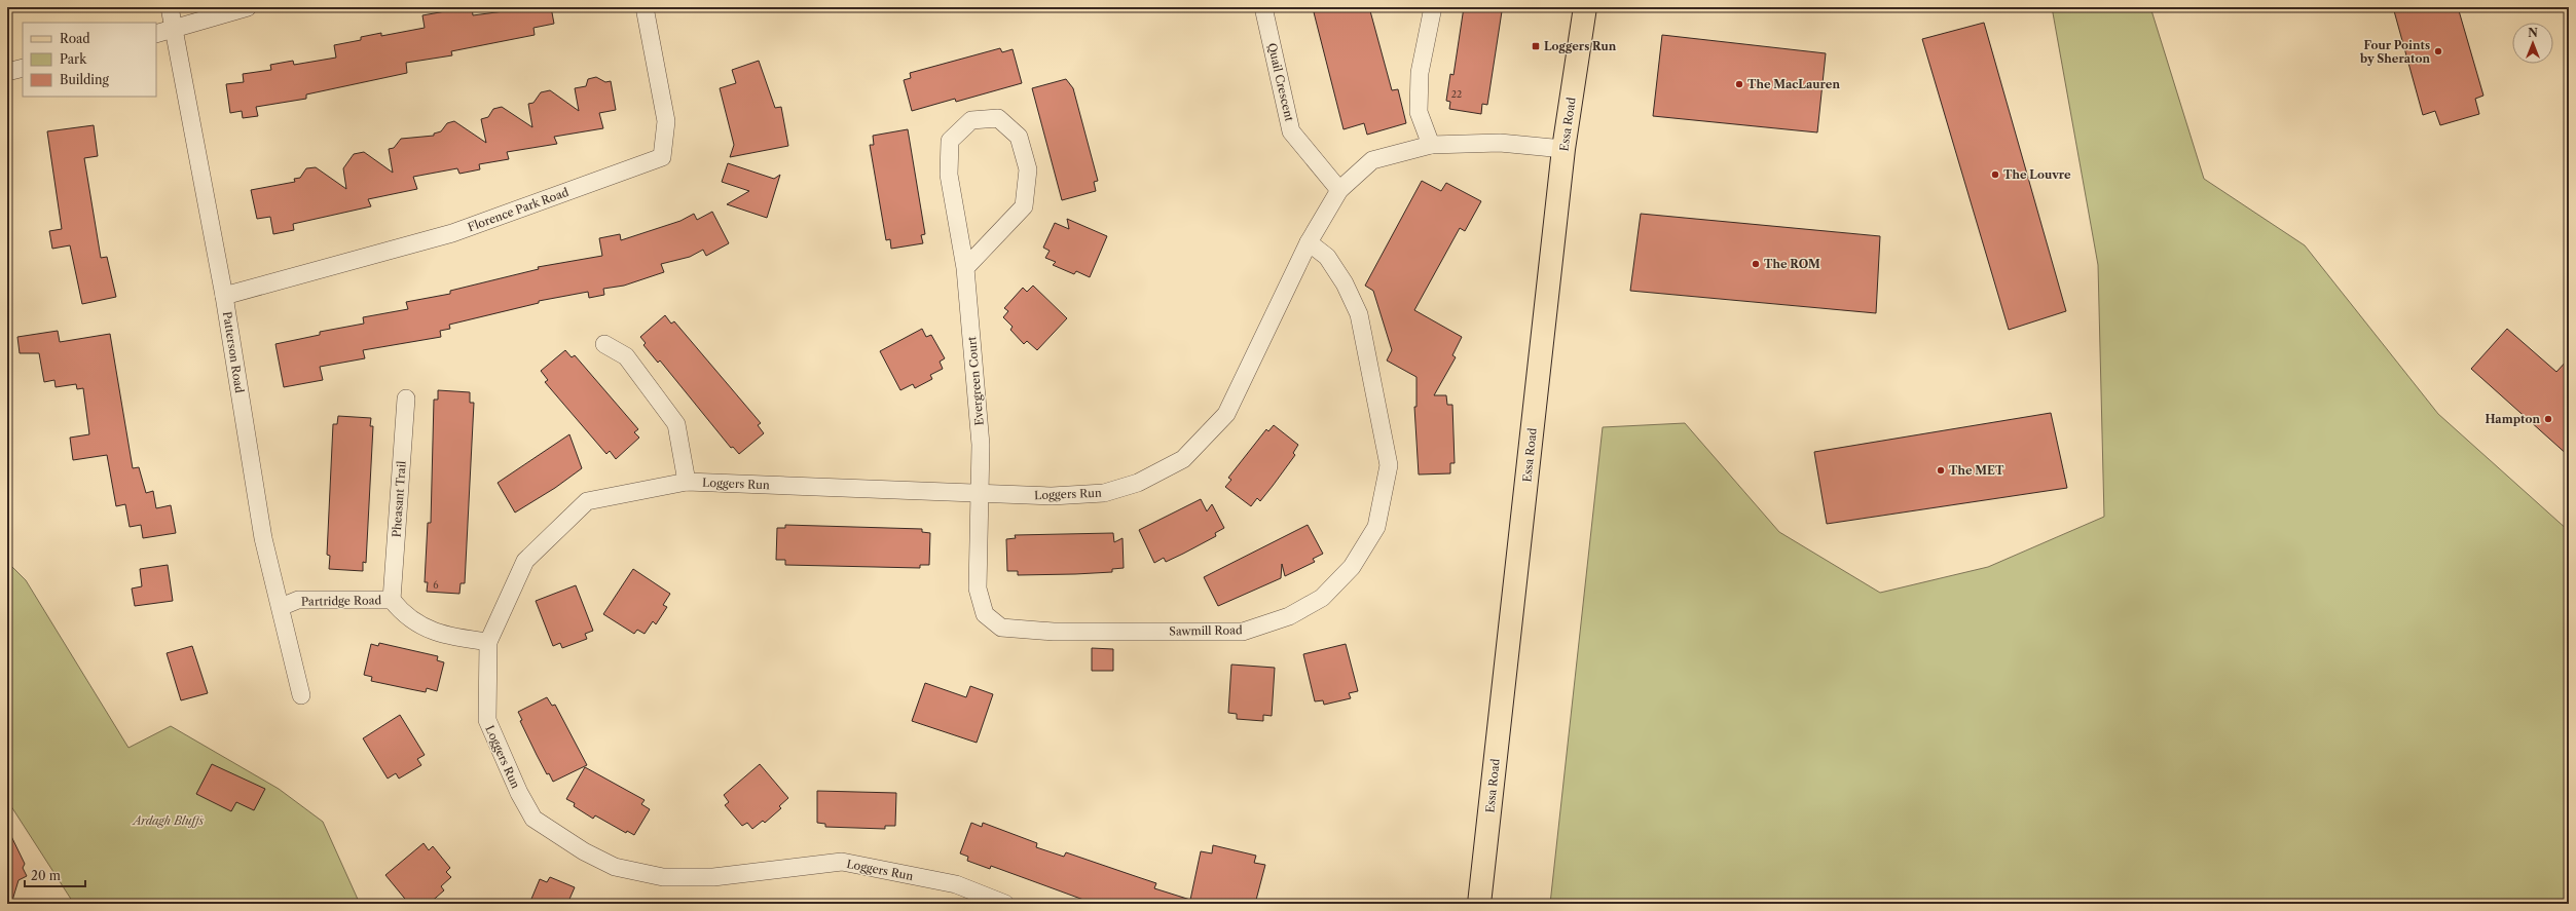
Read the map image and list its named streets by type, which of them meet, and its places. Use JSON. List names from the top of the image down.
{
  "streets": {
    "main road": ["Essa Road"],
    "street": [
      "Quail Crescent",
      "Florence Park Road",
      "Patterson Road",
      "Evergreen Court",
      "Loggers Run",
      "Pheasant Trail",
      "Partridge Road",
      "Sawmill Road"
    ]
  },
  "crossings": [
    ["Quail Crescent", "Loggers Run"],
    ["Essa Road", "Loggers Run"],
    ["Florence Park Road", "Patterson Road"],
    ["Patterson Road", "Partridge Road"],
    ["Evergreen Court", "Loggers Run"],
    ["Evergreen Court", "Sawmill Road"],
    ["Loggers Run", "Partridge Road"],
    ["Loggers Run", "Sawmill Road"],
    ["Pheasant Trail", "Partridge Road"]
  ],
  "parks": ["Ardagh Bluffs"],
  "places": {
    "transit": ["Loggers Run"],
    "other": [
      "Four Points by Sheraton",
      "The MacLauren",
      "The Louvre",
      "The ROM",
      "Hampton",
      "The MET"
    ]
  },
  "house_numbers": ["22", "6"],
  "legend": ["Road", "Park", "Building"],
  "scale_bar": "20 m",
  "north": "top"
}
